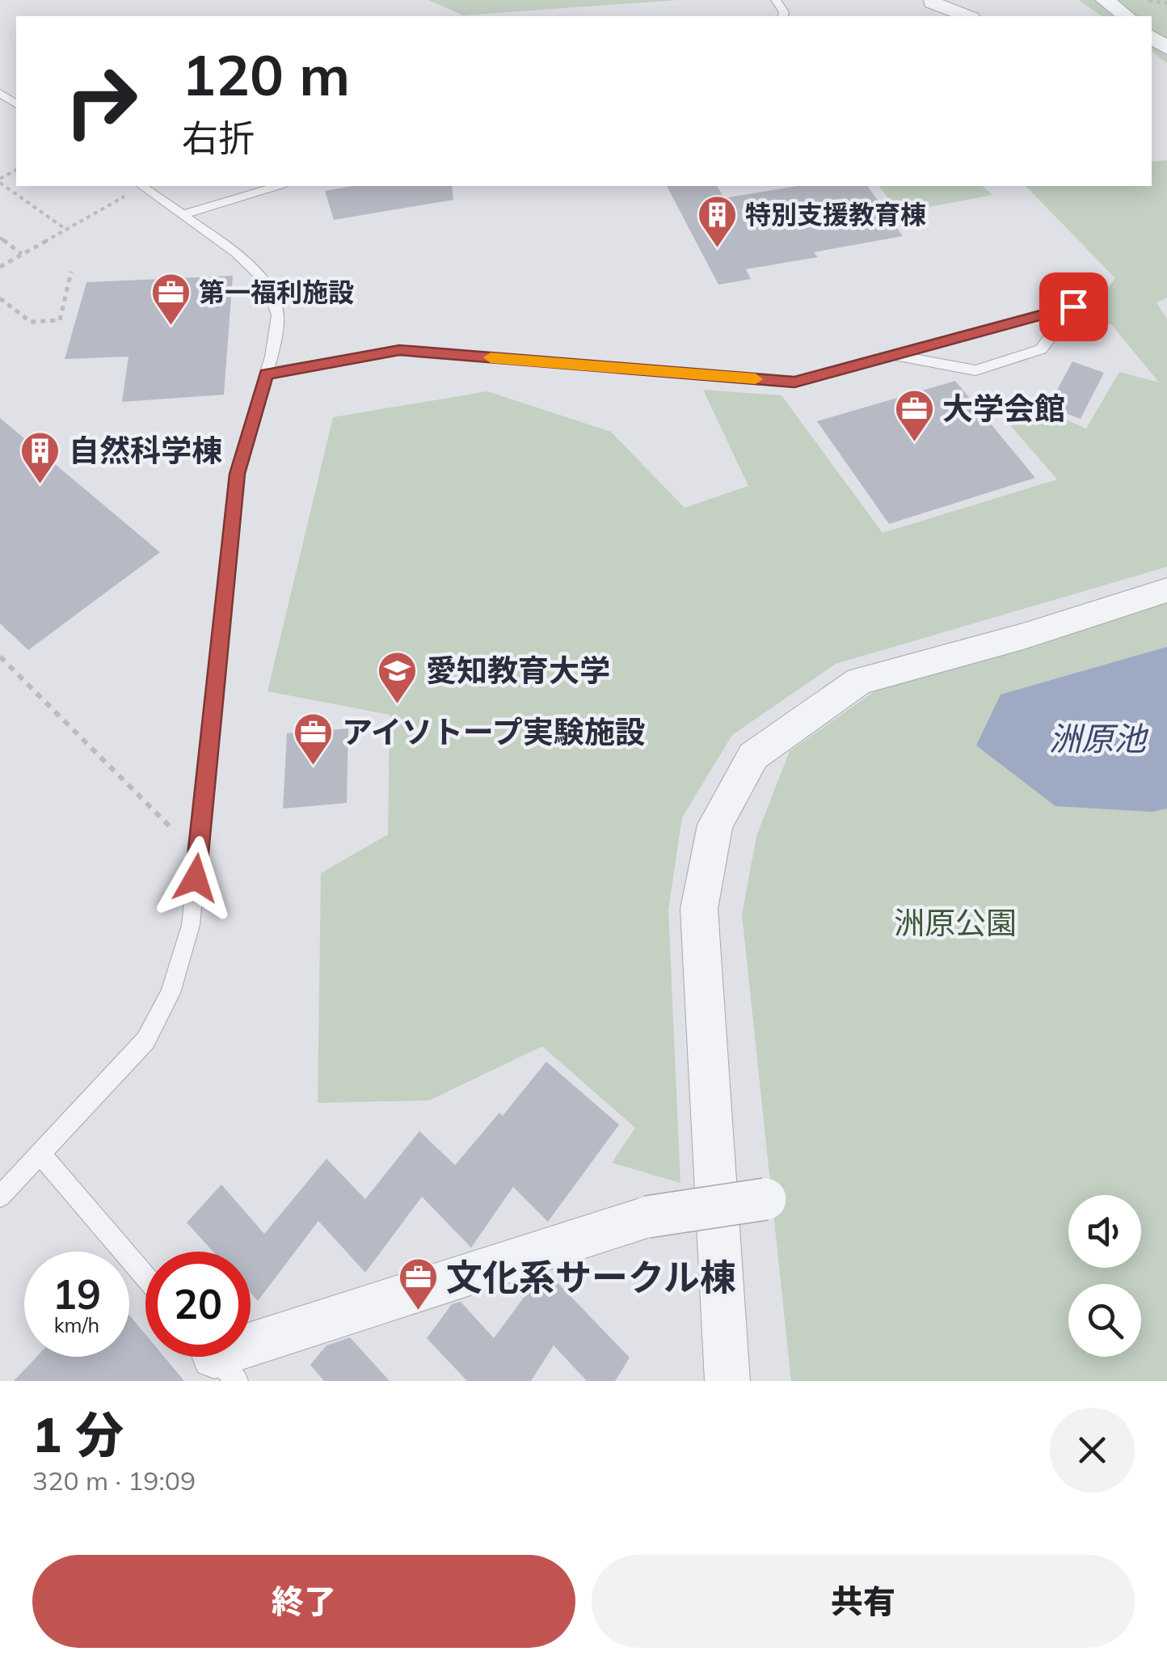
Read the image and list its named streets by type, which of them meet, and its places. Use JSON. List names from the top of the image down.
{
  "water": ["洲原池"],
  "parks": ["洲原公園"],
  "places": {
    "building": ["特別支援教育棟", "自然科学棟"],
    "office": [
      "第一福利施設",
      "大学会館",
      "アイソトープ実験施設",
      "文化系サークル棟"
    ],
    "school or university": ["愛知教育大学"]
  },
  "page": {
    "turn": ["120 m", "右折"],
    "speed": "19 km/h",
    "limit": "20",
    "heading": ["1 分", "320 m · 19:09"],
    "buttons": ["終了", "共有"]
  }
}
